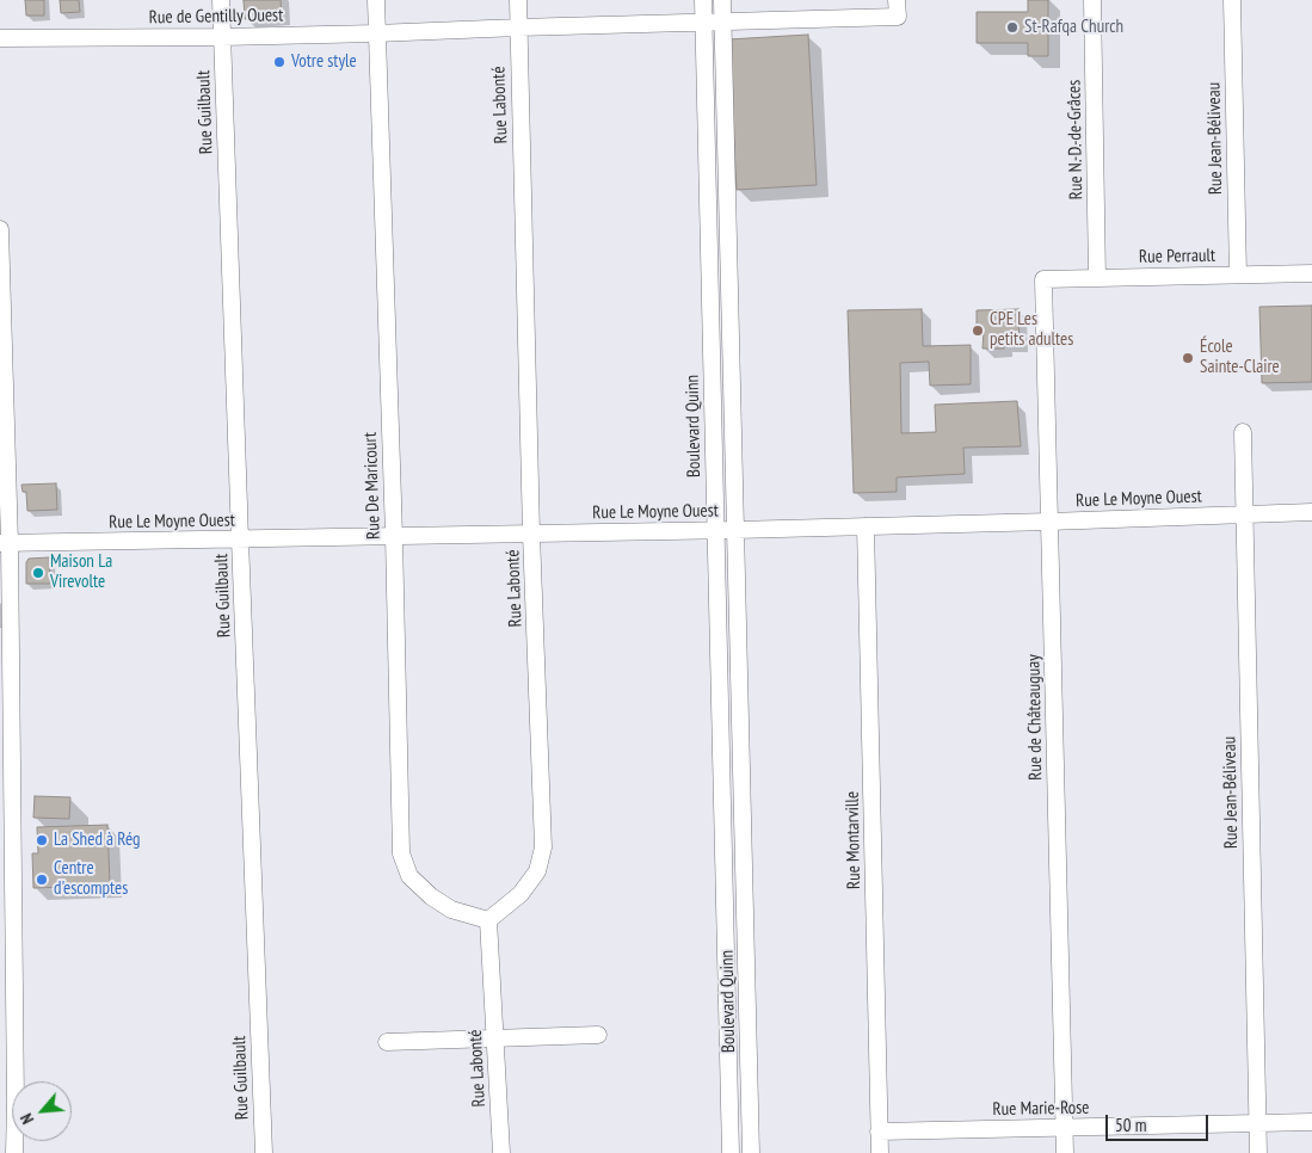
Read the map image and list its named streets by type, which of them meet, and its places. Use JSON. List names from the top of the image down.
{
  "streets": {
    "street": [
      "Rue de Gentilly Ouest",
      "Rue Labonté",
      "Rue Guilbault",
      "Rue Jean-Béliveau",
      "Rue N.-D.-de-Grâces",
      "Rue Perrault",
      "Boulevard Quinn",
      "Rue De Maricourt",
      "Rue Le Moyne Ouest",
      "Rue de Châteauguay",
      "Rue Montarville",
      "Rue Marie-Rose"
    ]
  },
  "crossings": [
    ["Rue de Gentilly Ouest", "Rue Labonté"],
    ["Rue de Gentilly Ouest", "Rue Guilbault"],
    ["Rue de Gentilly Ouest", "Boulevard Quinn"],
    ["Rue de Gentilly Ouest", "Rue De Maricourt"],
    ["Rue Labonté", "Rue De Maricourt"],
    ["Rue Labonté", "Rue Le Moyne Ouest"],
    ["Rue Guilbault", "Rue Le Moyne Ouest"],
    ["Rue Jean-Béliveau", "Rue Perrault"],
    ["Rue Jean-Béliveau", "Rue Le Moyne Ouest"],
    ["Rue Jean-Béliveau", "Rue Marie-Rose"],
    ["Rue N.-D.-de-Grâces", "Rue Perrault"],
    ["Rue Perrault", "Rue de Châteauguay"],
    ["Boulevard Quinn", "Rue Le Moyne Ouest"],
    ["Rue De Maricourt", "Rue Le Moyne Ouest"],
    ["Rue Le Moyne Ouest", "Rue de Châteauguay"],
    ["Rue Le Moyne Ouest", "Rue Montarville"],
    ["Rue de Châteauguay", "Rue Marie-Rose"],
    ["Rue Montarville", "Rue Marie-Rose"]
  ],
  "places": [
    "St-Rafqa Church",
    "Votre style",
    "CPE Les petits adultes",
    "École Sainte-Claire",
    "Maison La Virevolte",
    "La Shed à Rég",
    "Centre d'escomptes"
  ],
  "scale_bar": "50 m",
  "north": "bottom left"
}
